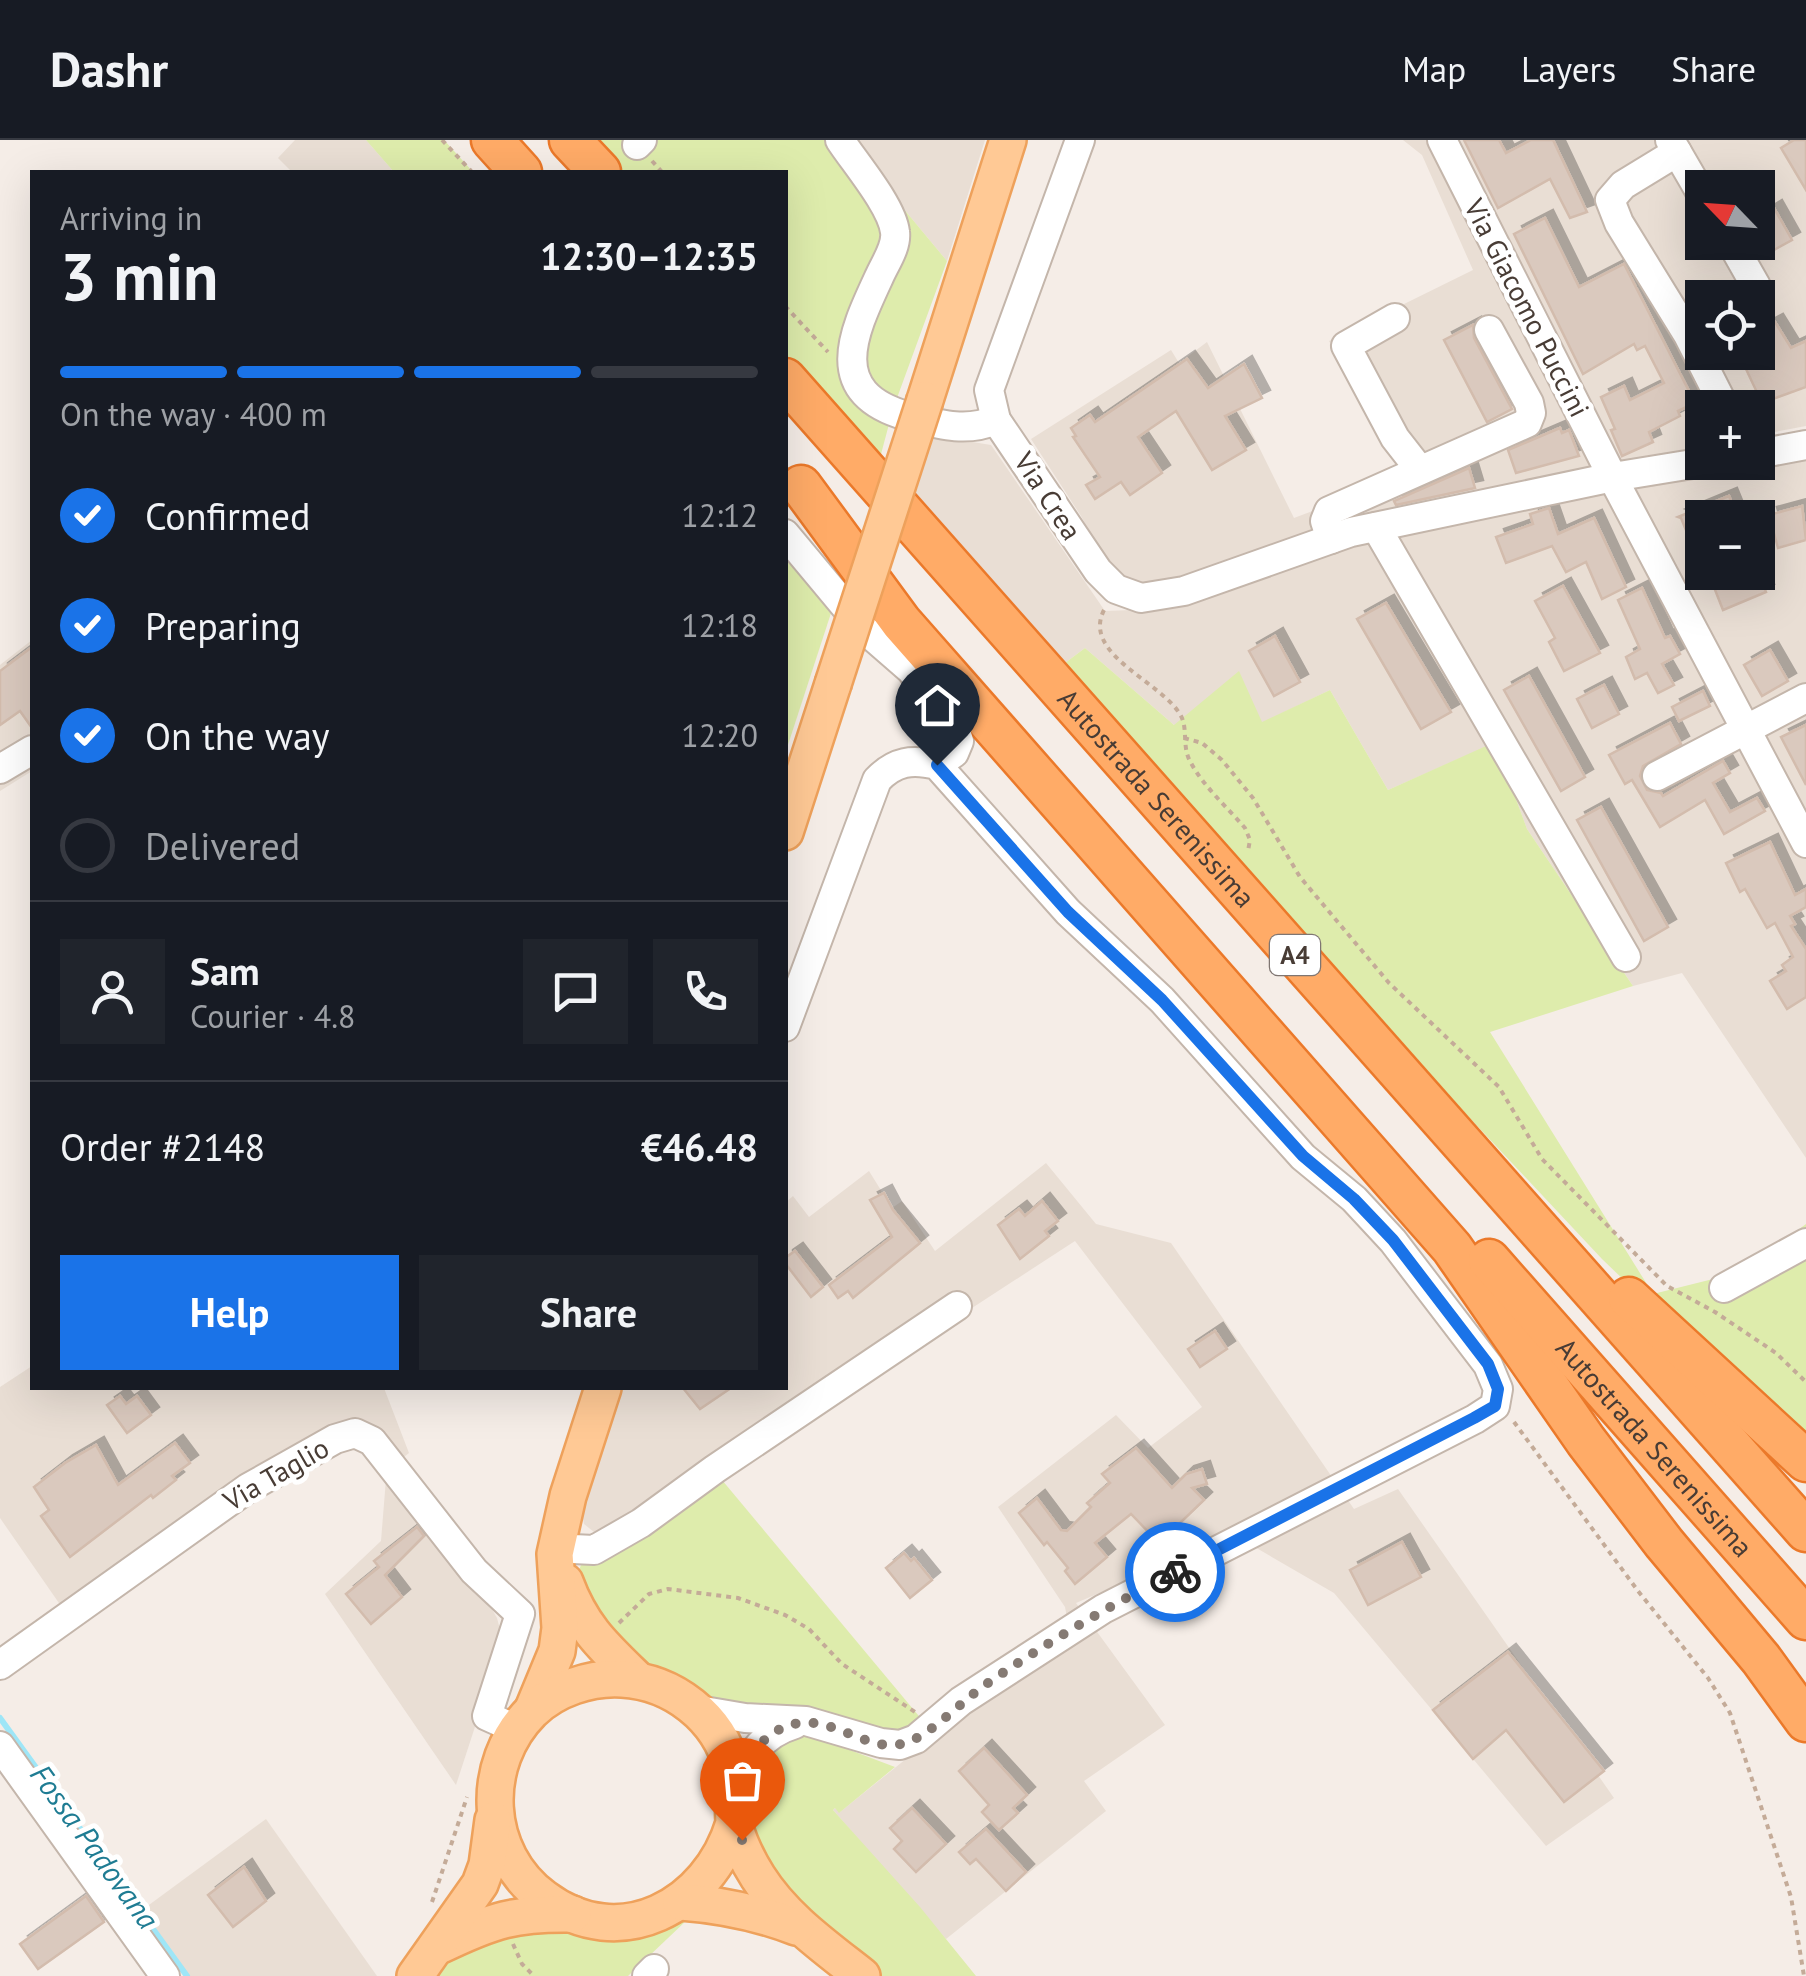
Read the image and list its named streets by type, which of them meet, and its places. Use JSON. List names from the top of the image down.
{
  "streets": {
    "highway": ["Autostrada Serenissima", "A4"],
    "street": ["Via Giacomo Puccini", "Via Crea", "Via Taglio"]
  },
  "water": ["Fossa Padovana"],
  "north": "top left",
  "page": {
    "header": "Dashr",
    "nav": ["Map", "Layers", "Share"],
    "map_buttons": ["+", "−"],
    "heading": ["3 min", "Arriving in", "12:30–12:35"],
    "panel": [
      "Sam",
      "Courier · 4.8",
      "Order #2148",
      "€46.48"
    ],
    "bar": "On the way · 400 m",
    "list": [
      ["Confirmed", "12:12"],
      ["Preparing", "12:18"],
      ["On the way", "12:20"],
      "Delivered"
    ],
    "buttons": ["Help", "Share"]
  }
}
